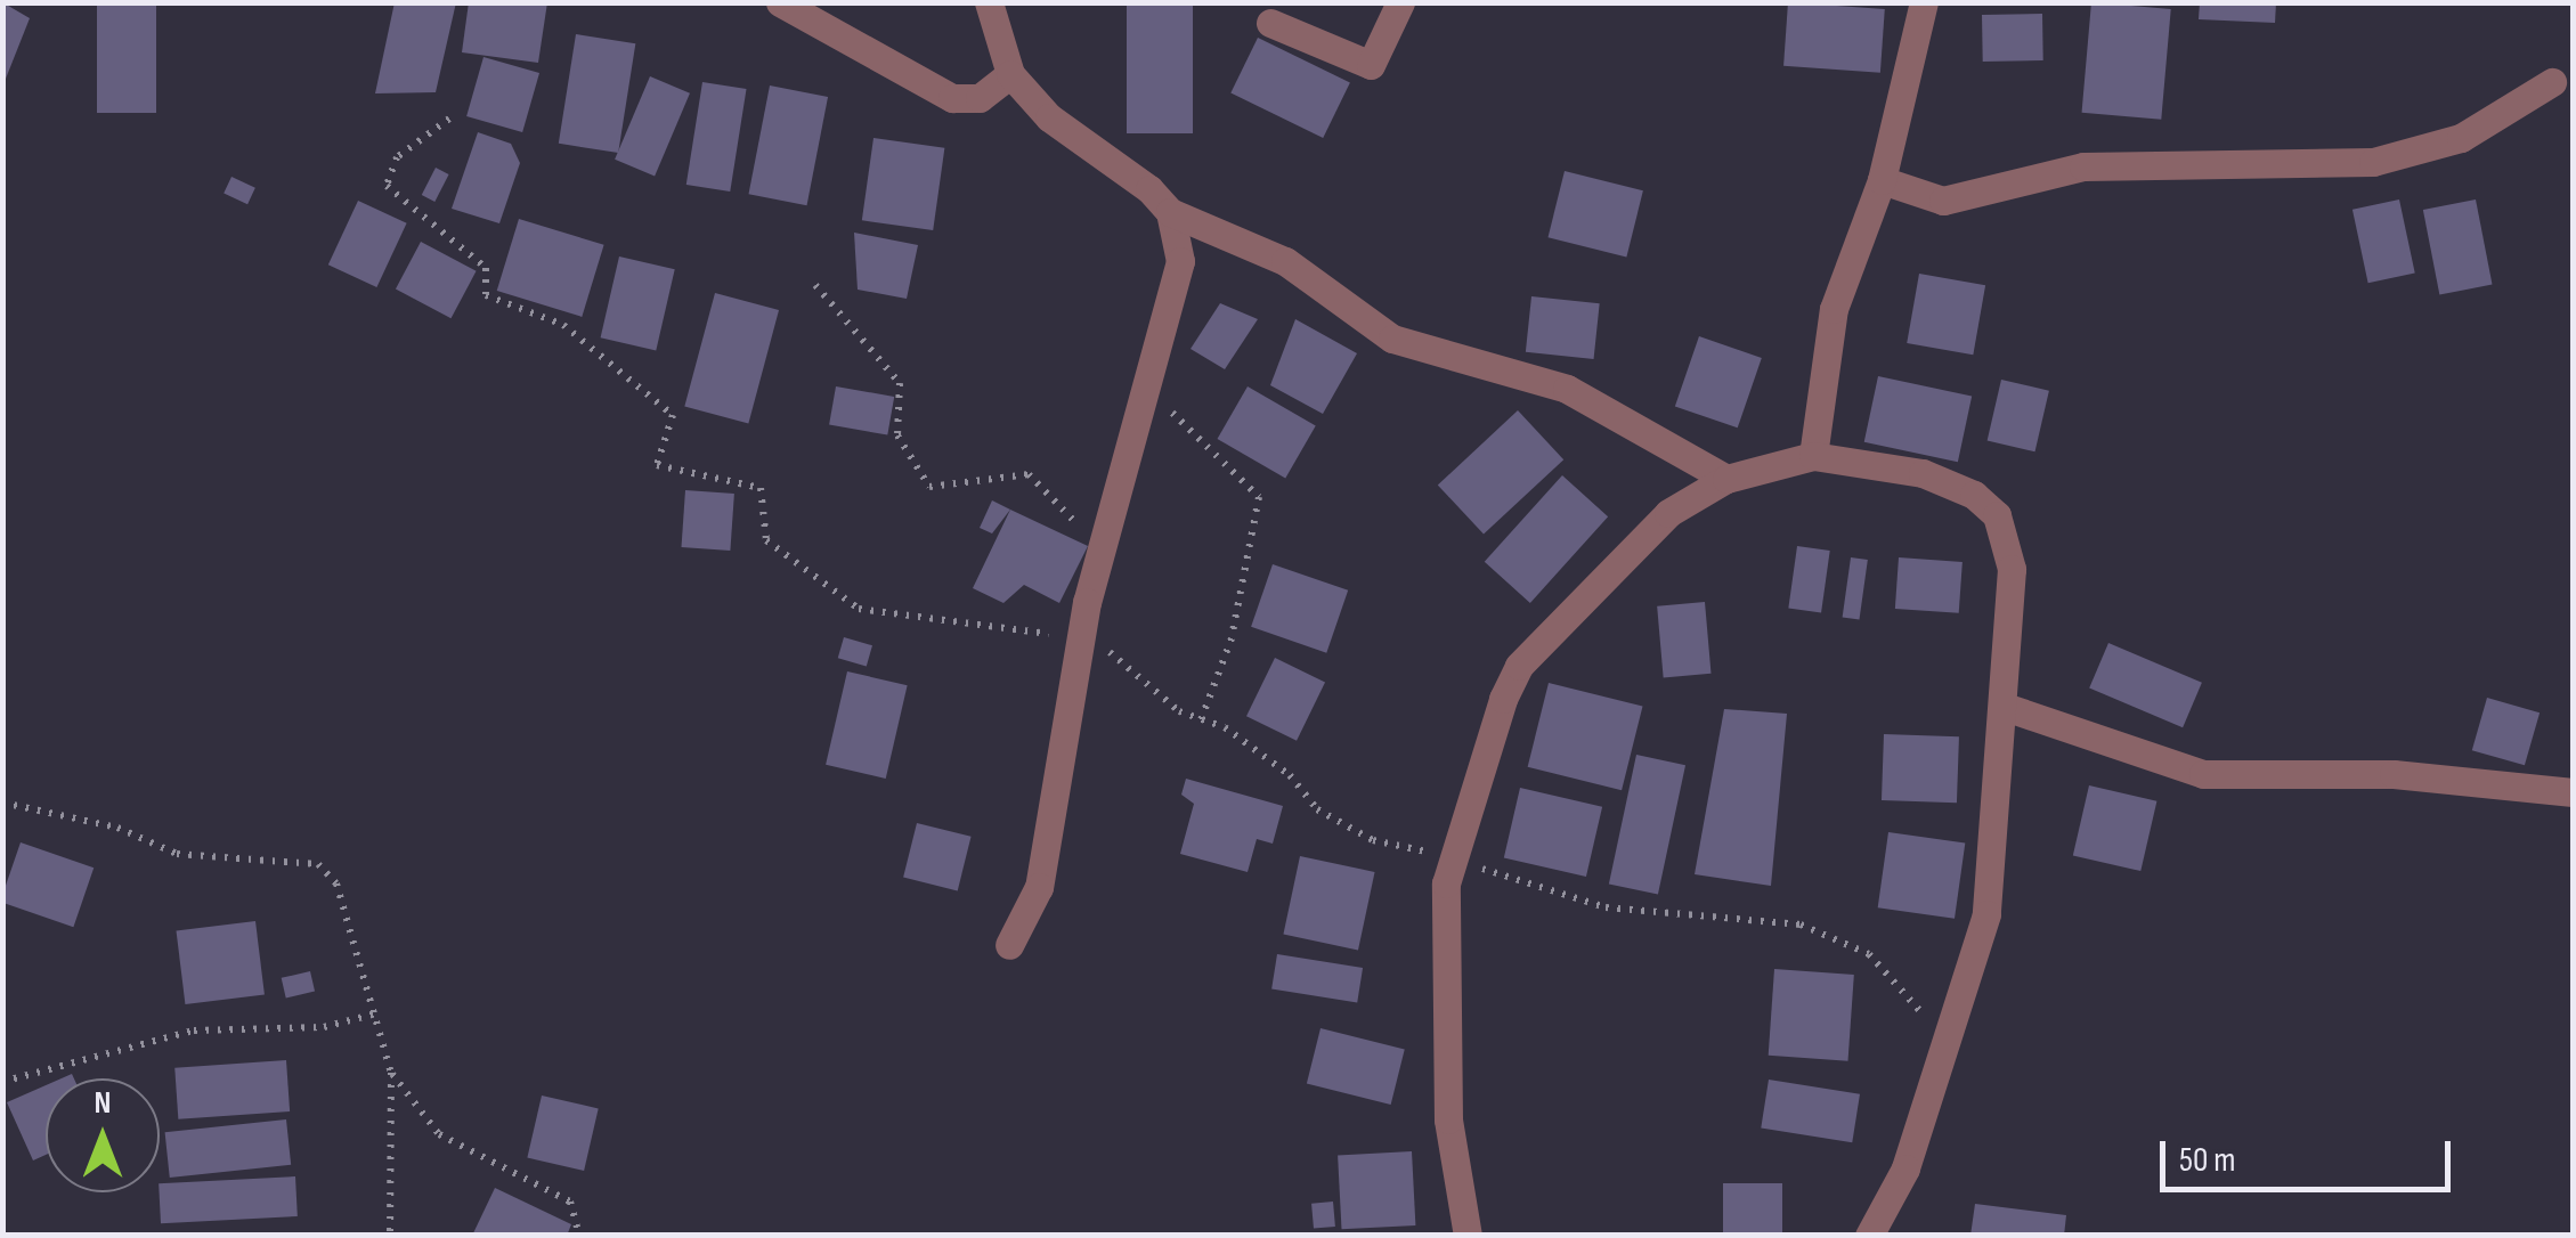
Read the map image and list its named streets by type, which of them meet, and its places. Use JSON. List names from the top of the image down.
{
  "scale_bar": "50 m",
  "north": "top"
}
